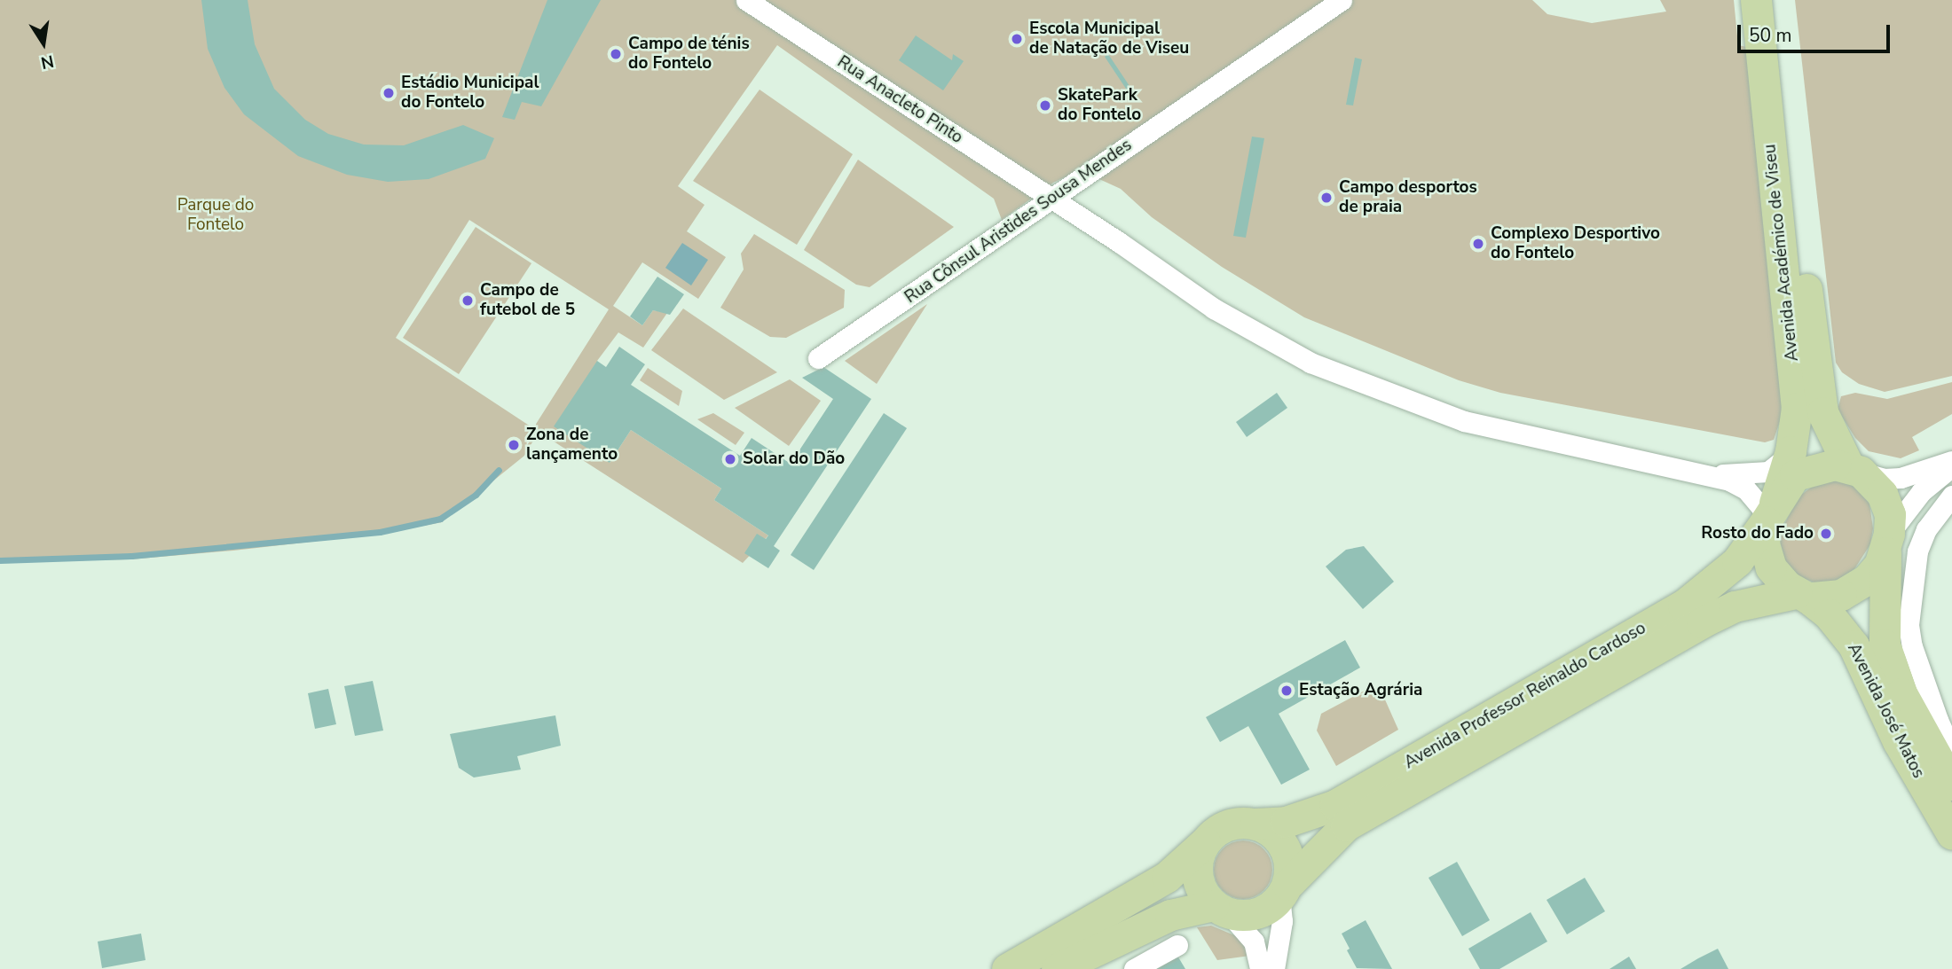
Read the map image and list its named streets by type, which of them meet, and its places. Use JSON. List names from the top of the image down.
{
  "streets": {
    "main road": ["Avenida Académico de Viseu", "Avenida Professor Reinaldo Cardoso", "Avenida José Matos"],
    "street": ["Rua Anacleto Pinto", "Rua Cônsul Aristides Sousa Mendes"]
  },
  "crossings": [
    ["Rua Anacleto Pinto", "Rua Cônsul Aristides Sousa Mendes"],
    ["Avenida Académico de Viseu", "Avenida Professor Reinaldo Cardoso"],
    ["Avenida Académico de Viseu", "Avenida José Matos"],
    ["Avenida Professor Reinaldo Cardoso", "Avenida José Matos"]
  ],
  "parks": ["Parque do Fontelo"],
  "places": [
    "Escola Municipal de Natação de Viseu",
    "Campo de ténis do Fontelo",
    "Estádio Municipal do Fontelo",
    "SkatePark do Fontelo",
    "Campo desportos de praia",
    "Complexo Desportivo do Fontelo",
    "Campo de futebol de 5",
    "Zona de lançamento",
    "Solar do Dão",
    "Rosto do Fado",
    "Estação Agrária"
  ],
  "scale_bar": "50 m",
  "north": "bottom"
}
